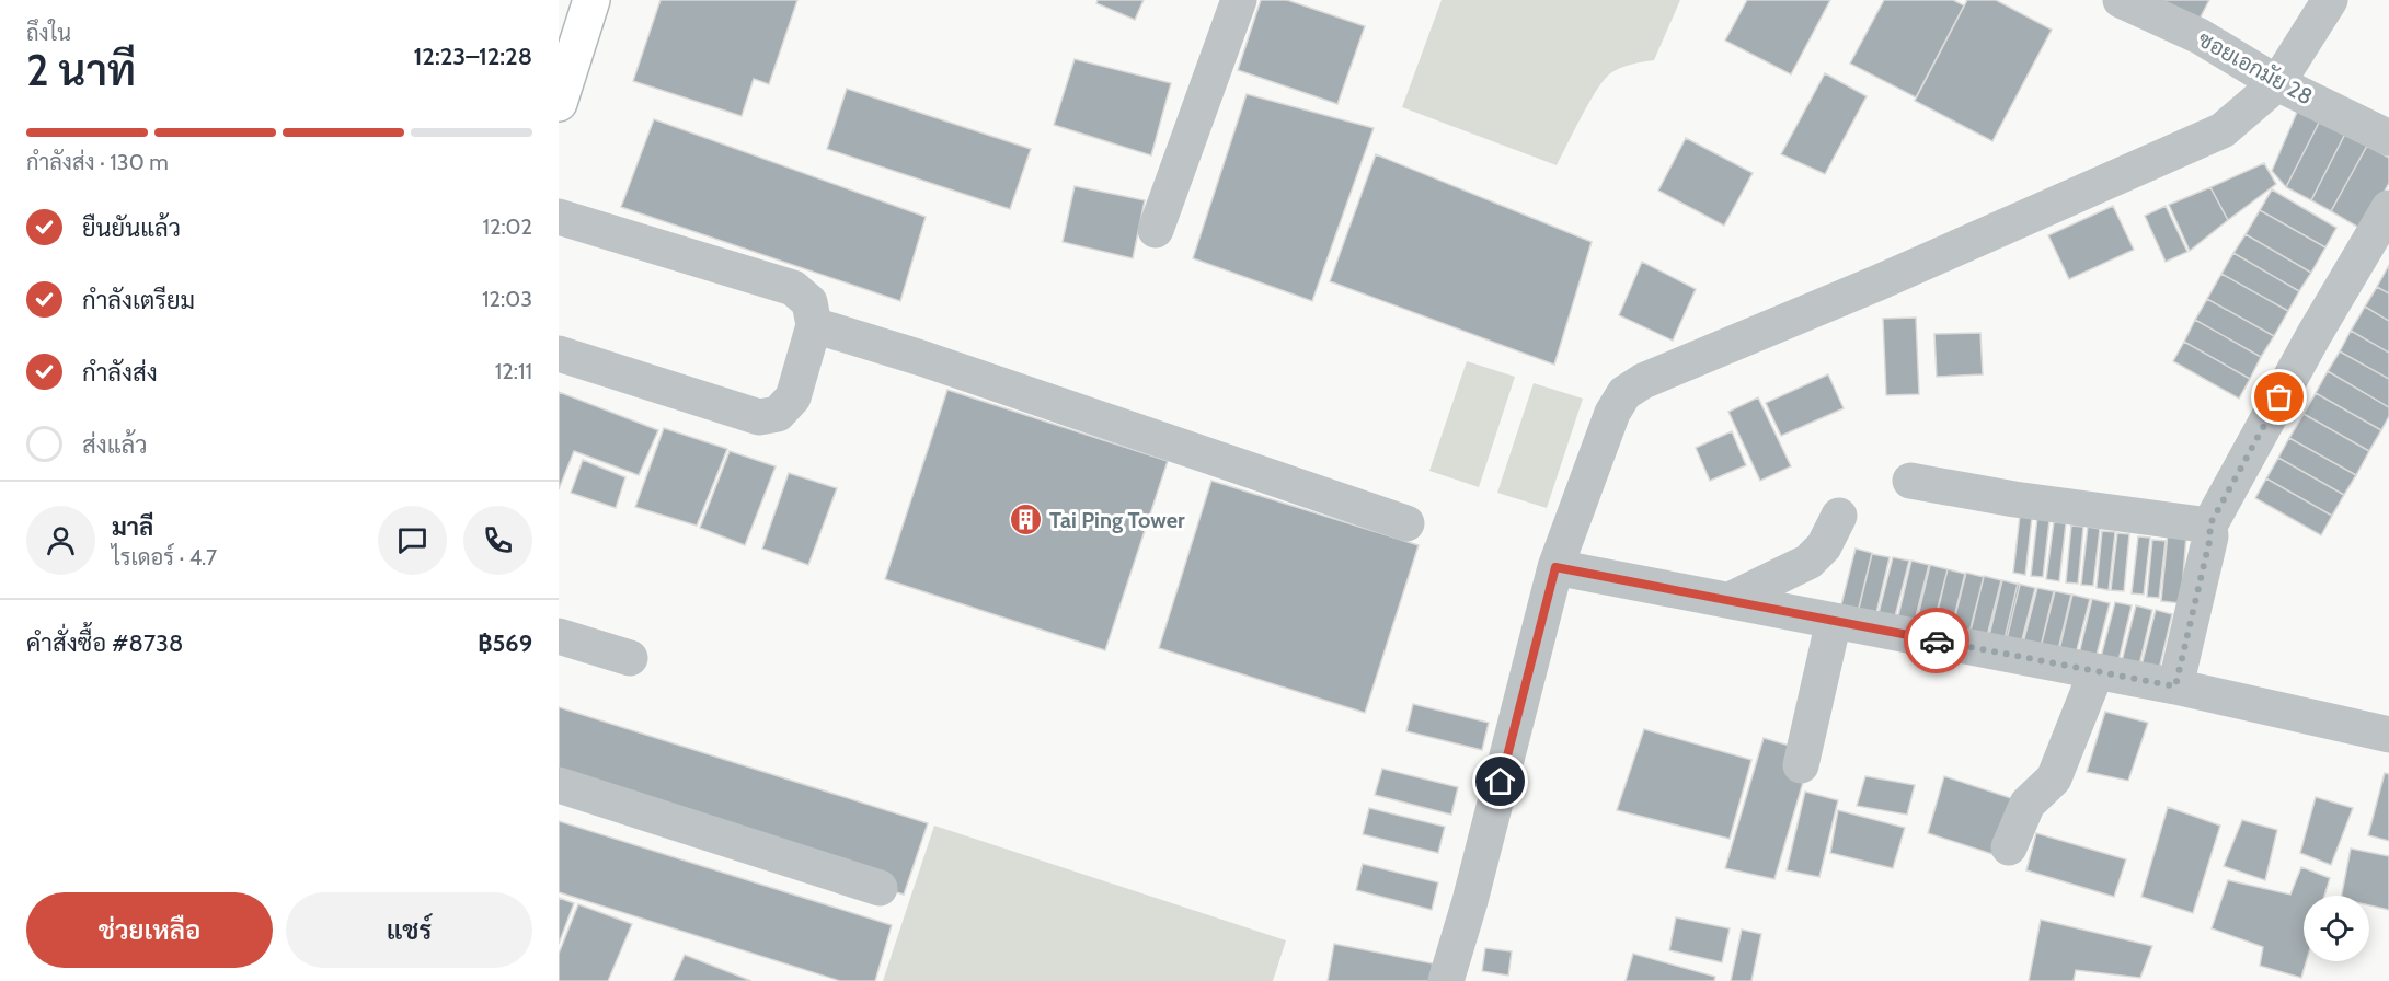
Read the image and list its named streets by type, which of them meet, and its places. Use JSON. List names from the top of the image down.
{
  "streets": {
    "street": ["ซอยเอกมัย 28"]
  },
  "places": {
    "building": ["Tai Ping Tower"]
  },
  "page": {
    "heading": ["2 นาที", "ถึงใน", "12:23–12:28"],
    "panel": [
      "มาลี",
      "ไรเดอร์ · 4.7",
      "คำสั่งซื้อ #8738",
      "฿569"
    ],
    "bar": "กำลังส่ง · 130 m",
    "list": [
      ["ยืนยันแล้ว", "12:02"],
      ["กำลังเตรียม", "12:03"],
      ["กำลังส่ง", "12:11"],
      "ส่งแล้ว"
    ],
    "buttons": ["ช่วยเหลือ", "แชร์"]
  }
}
